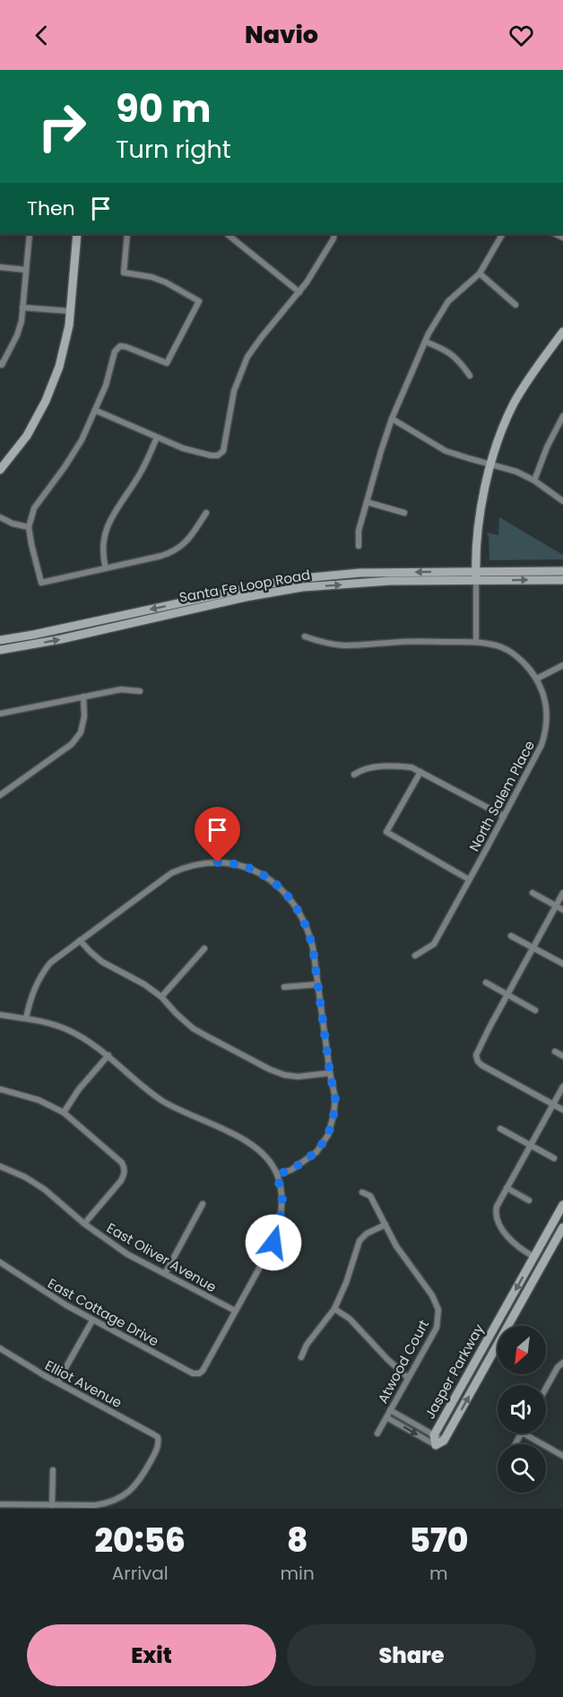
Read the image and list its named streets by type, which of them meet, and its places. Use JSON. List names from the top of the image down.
{
  "streets": {
    "main road": ["Santa Fe Loop Road", "Jasper Parkway"],
    "street": [
      "North Salem Place",
      "East Oliver Avenue",
      "East Cottage Drive",
      "Atwood Court",
      "Elliot Avenue"
    ]
  },
  "crossings": [
    ["East Oliver Avenue", "East Cottage Drive"]
  ],
  "north": "bottom left",
  "page": {
    "header": "Navio",
    "turn": ["90 m", "Turn right"],
    "then": "Then",
    "eta": [
      "20:56",
      "Arrival",
      "8",
      "min",
      "570",
      "m"
    ],
    "buttons": ["Exit", "Share"]
  }
}
